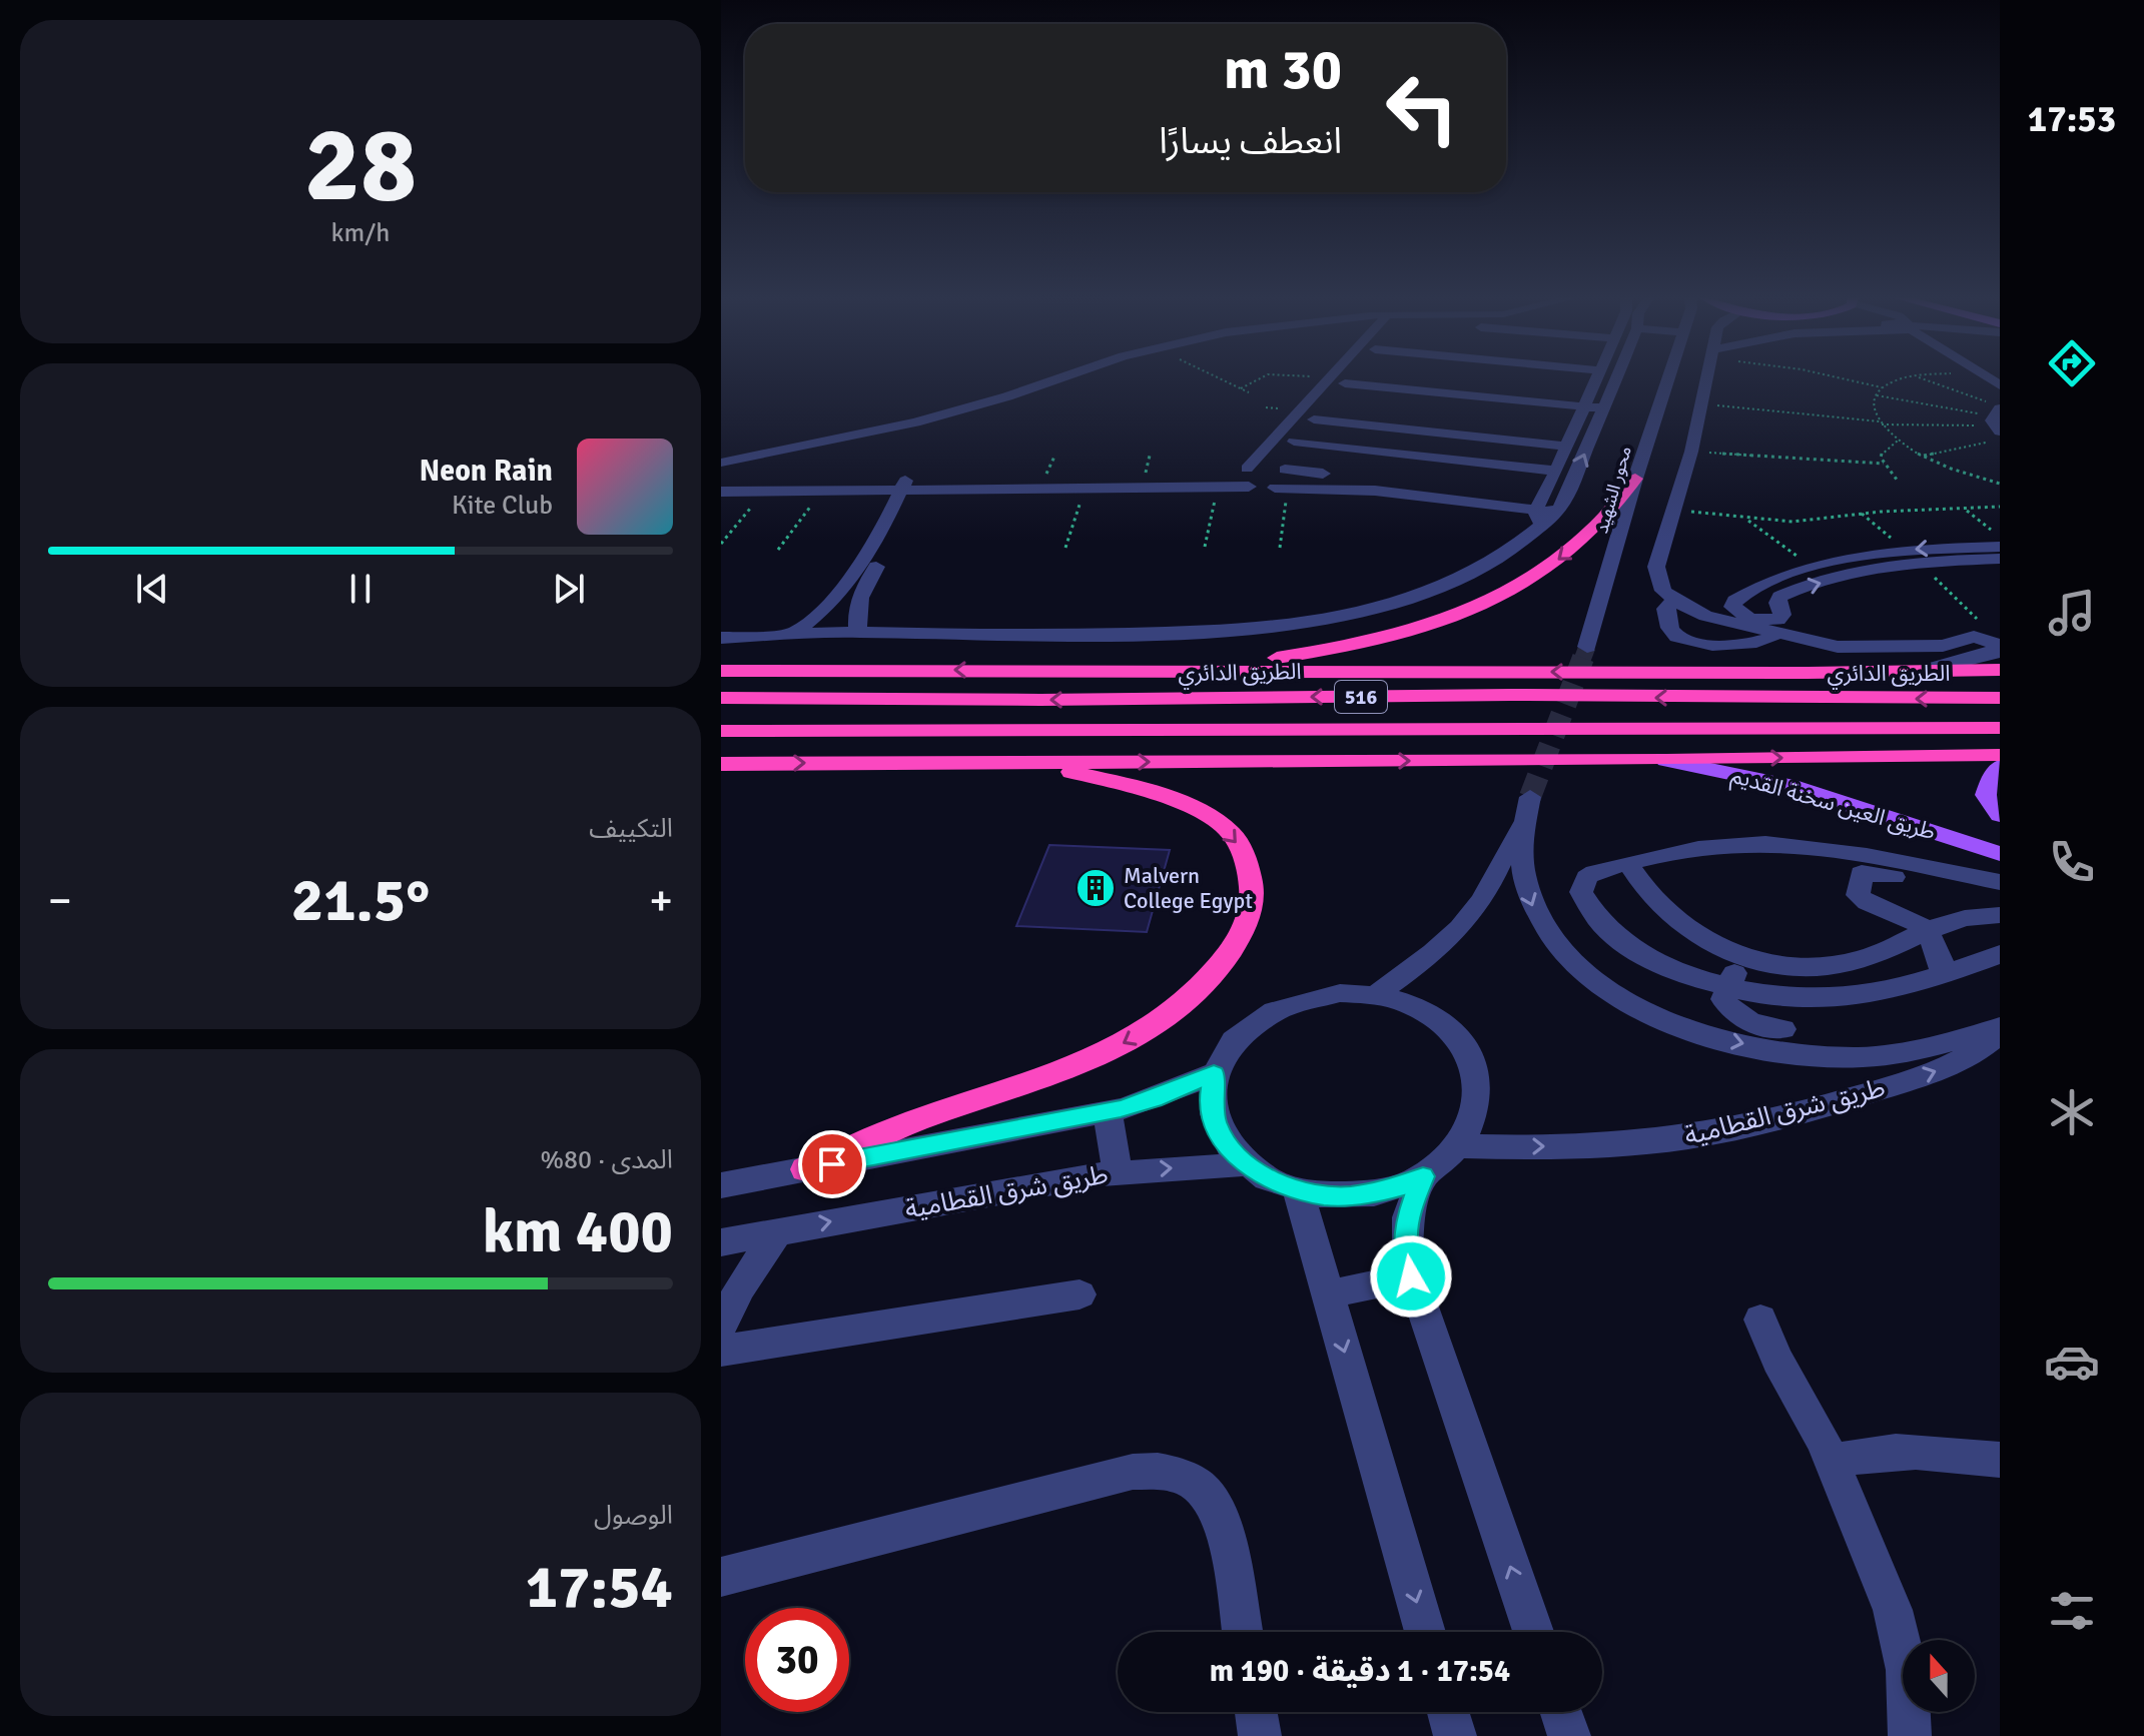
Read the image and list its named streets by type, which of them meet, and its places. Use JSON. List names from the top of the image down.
{
  "streets": {
    "highway": ["الطريق الدائري", "516"],
    "main road": ["طريق العين سخنة القديم"],
    "street": ["محور الشهيد", "طريق شرق القطامية"]
  },
  "places": {
    "building": ["Malvern College Egypt"]
  },
  "north": "top",
  "page": {
    "tabs": "17:53",
    "tile": [
      ["28", "km/h"],
      "التكييف",
      ["المدى · 80%", "400 km"],
      ["الوصول", "17:54"]
    ],
    "turn": ["30 m", "انعطف يسارًا"],
    "song": ["Neon Rain", "Kite Club"],
    "heat": ["−", "21.5°", "+"],
    "limit": "30",
    "trip": "17:54 · 1 دقيقة · 190 m"
  }
}
